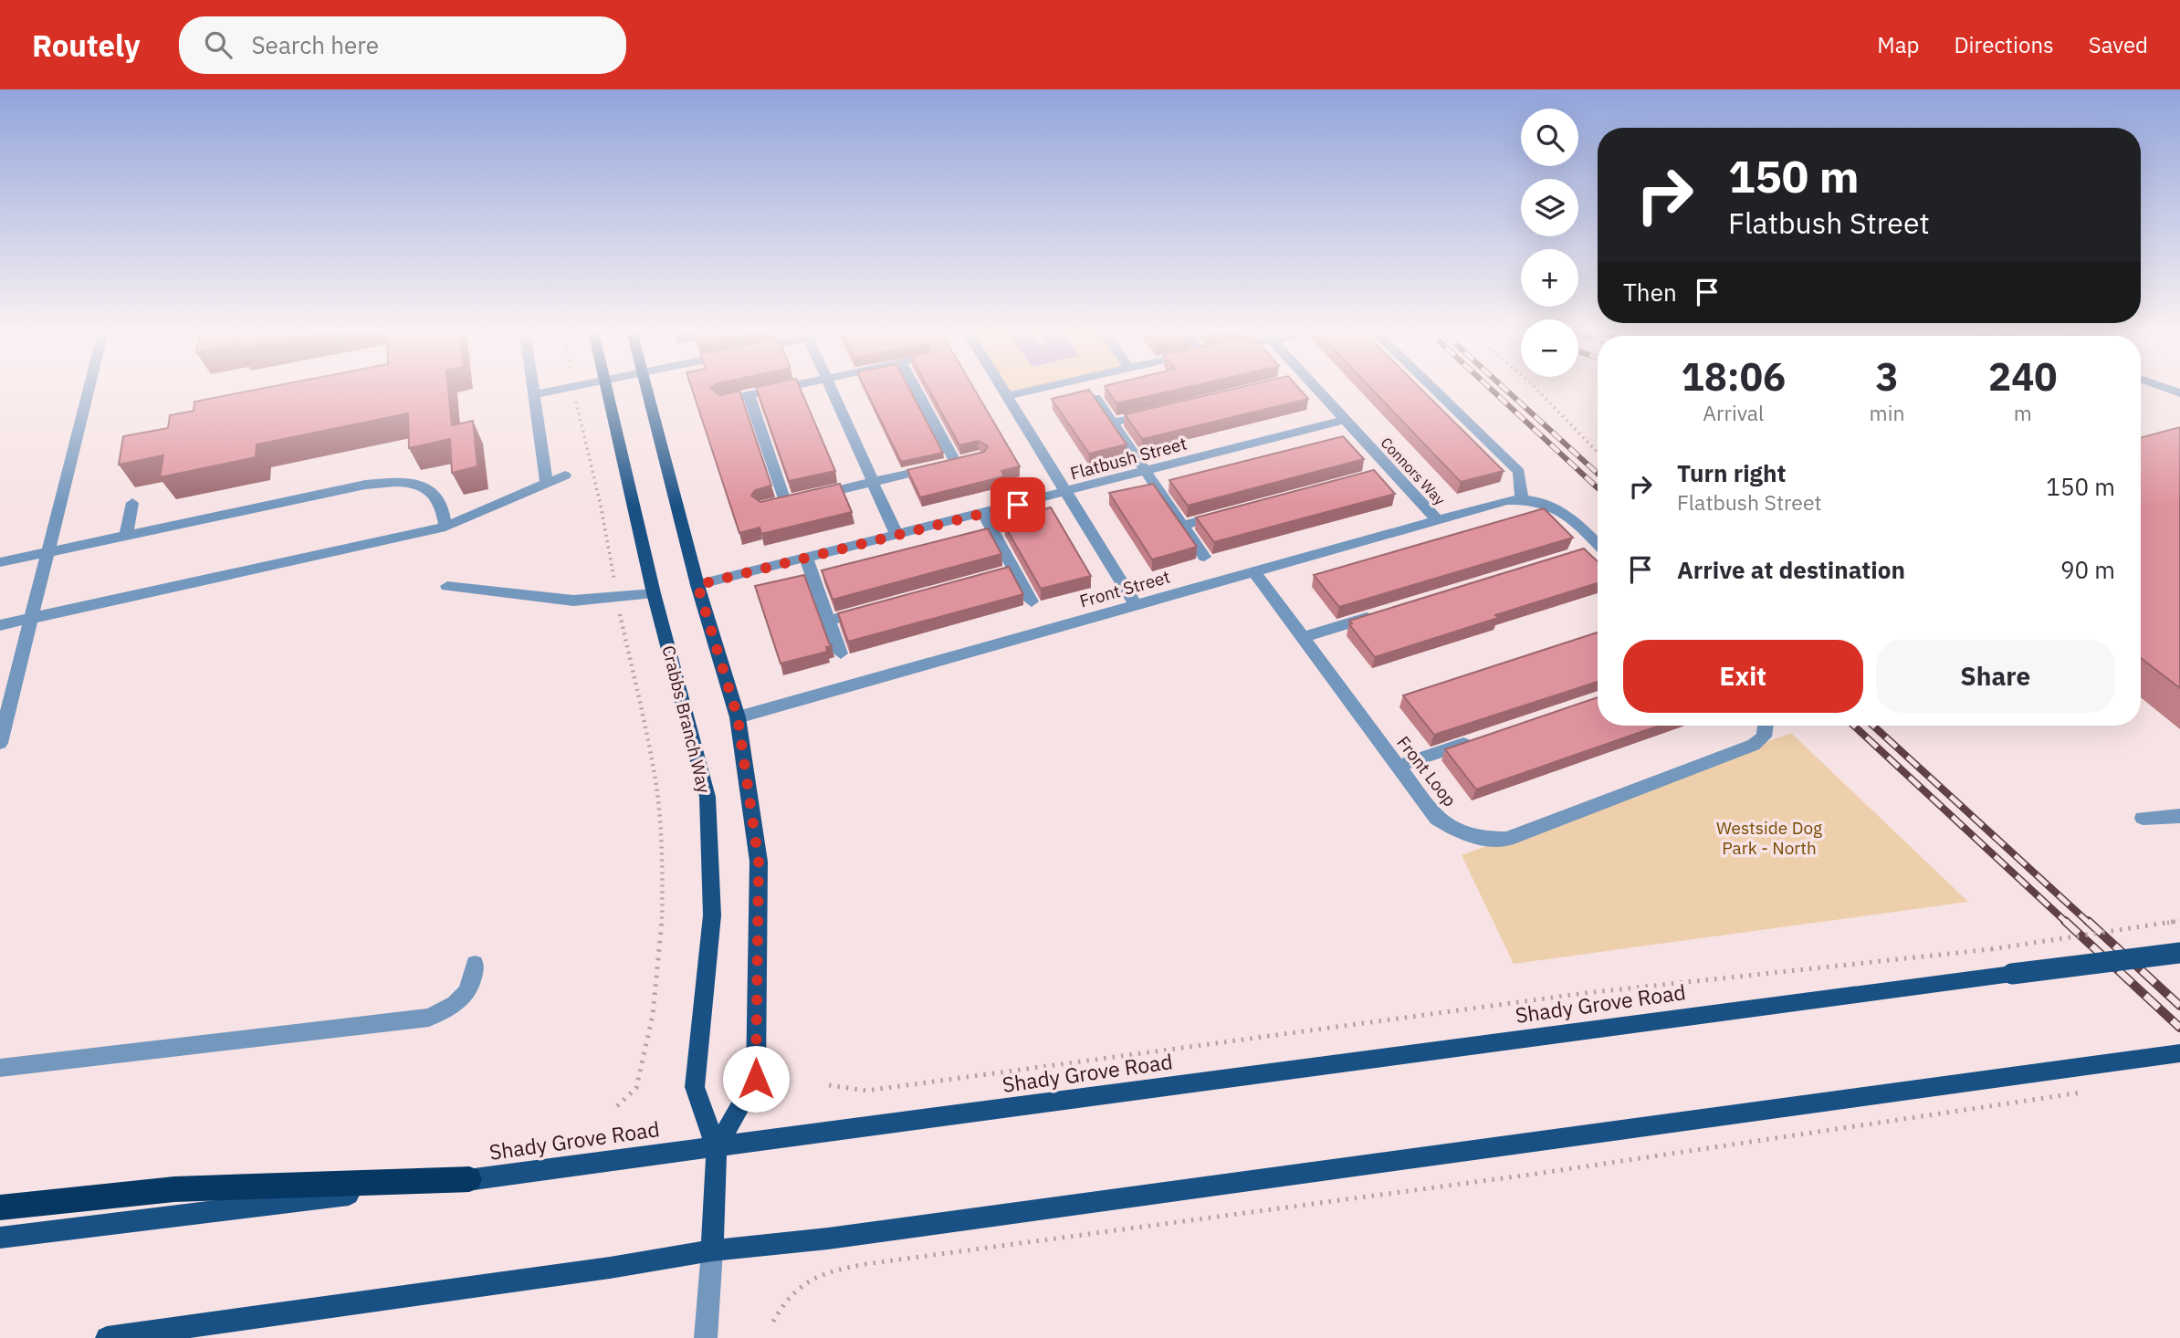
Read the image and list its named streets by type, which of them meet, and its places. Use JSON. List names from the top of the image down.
{
  "streets": {
    "main road": ["Crabbs Branch Way", "Shady Grove Road"],
    "street": [
      "Flatbush Street",
      "Connors Way",
      "Front Street",
      "Front Loop"
    ]
  },
  "crossings": [
    ["Flatbush Street", "Connors Way"],
    ["Flatbush Street", "Crabbs Branch Way"],
    ["Connors Way", "Front Street"],
    ["Front Street", "Crabbs Branch Way"],
    ["Front Street", "Front Loop"],
    ["Crabbs Branch Way", "Shady Grove Road"]
  ],
  "parks": ["Westside Dog Park - North"],
  "page": {
    "header": "Routely",
    "search": "Search here",
    "nav": ["Map", "Directions", "Saved"],
    "map_buttons": ["+", "−"],
    "turn": ["150 m", "Flatbush Street"],
    "then": "Then",
    "eta": [
      "18:06",
      "Arrival",
      "3",
      "min",
      "240",
      "m"
    ],
    "list": [
      {
        "name": "Turn right",
        "note": "Flatbush Street",
        "value": "150 m"
      },
      {
        "name": "Arrive at destination",
        "value": "90 m"
      }
    ],
    "buttons": ["Exit", "Share"]
  }
}
